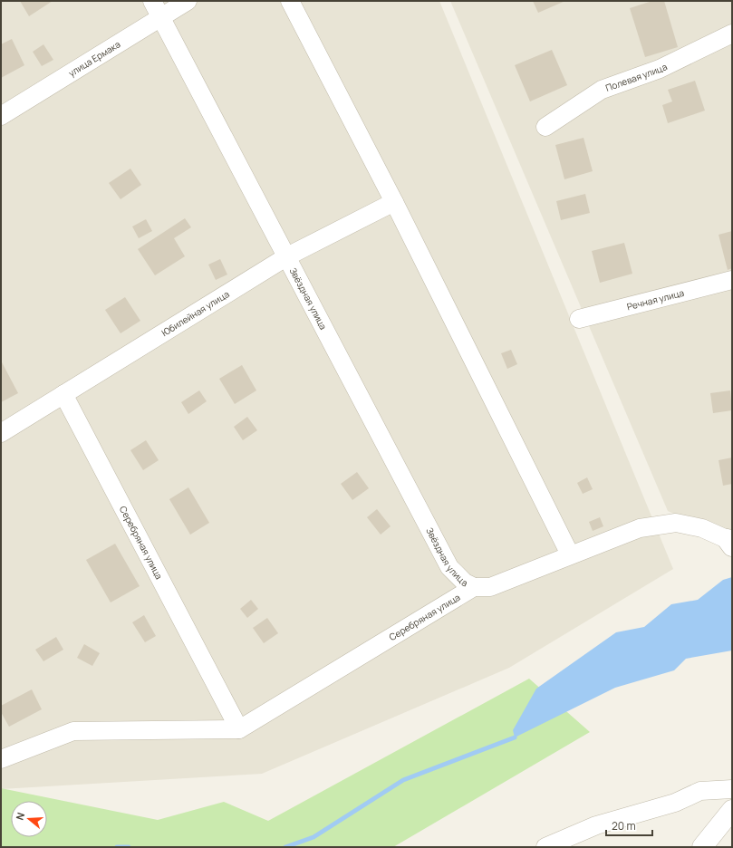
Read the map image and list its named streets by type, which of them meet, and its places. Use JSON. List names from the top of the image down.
{
  "streets": {
    "street": [
      "улица Ермака",
      "Полевая улица",
      "Звёздная улица",
      "Речная улица",
      "Юбилейная улица",
      "Серебряная улица"
    ]
  },
  "crossings": [
    ["улица Ермака", "Звёздная улица"],
    ["Звёздная улица", "Юбилейная улица"],
    ["Звёздная улица", "Серебряная улица"],
    ["Юбилейная улица", "Серебряная улица"]
  ],
  "scale_bar": "20 m",
  "north": "left"
}
